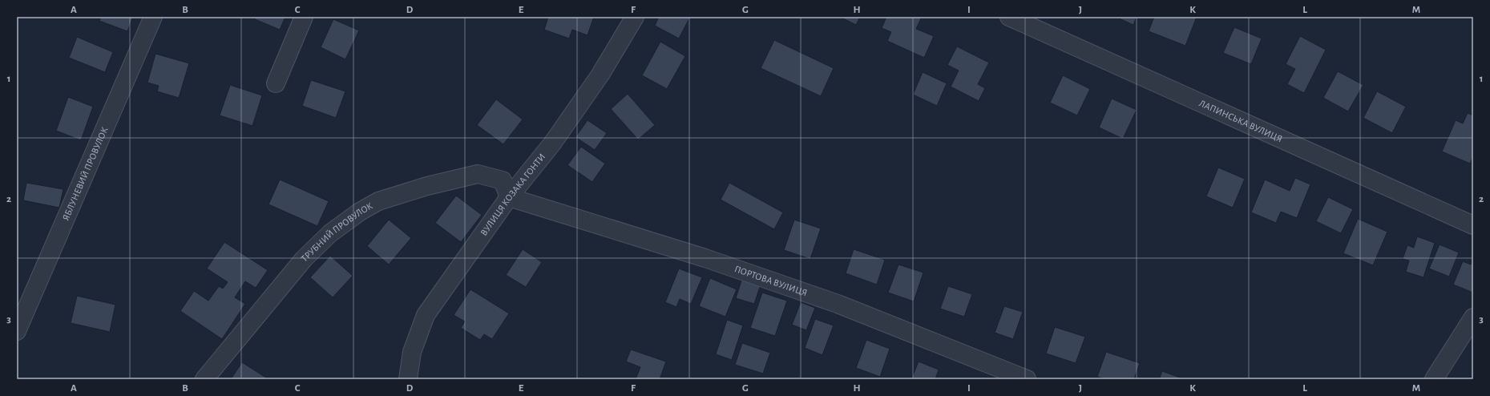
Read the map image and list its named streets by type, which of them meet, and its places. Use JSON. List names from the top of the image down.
{
  "streets": {
    "street": [
      "ЛАПИНСЬКА ВУЛИЦЯ",
      "ЯБЛУНЕВИЙ ПРОВУЛОК",
      "ВУЛИЦЯ КОЗАКА ГОНТИ",
      "ТРУБНИЙ ПРОВУЛОК",
      "ПОРТОВА ВУЛИЦЯ"
    ]
  },
  "crossings": [
    ["ВУЛИЦЯ КОЗАКА ГОНТИ", "ТРУБНИЙ ПРОВУЛОК"],
    ["ВУЛИЦЯ КОЗАКА ГОНТИ", "ПОРТОВА ВУЛИЦЯ"],
    ["ТРУБНИЙ ПРОВУЛОК", "ПОРТОВА ВУЛИЦЯ"]
  ],
  "grid": {
    "columns": [
      "A",
      "B",
      "C",
      "D",
      "E",
      "F",
      "G",
      "H",
      "I",
      "J",
      "K",
      "L",
      "M"
    ],
    "rows": ["1", "2", "3"]
  }
}
